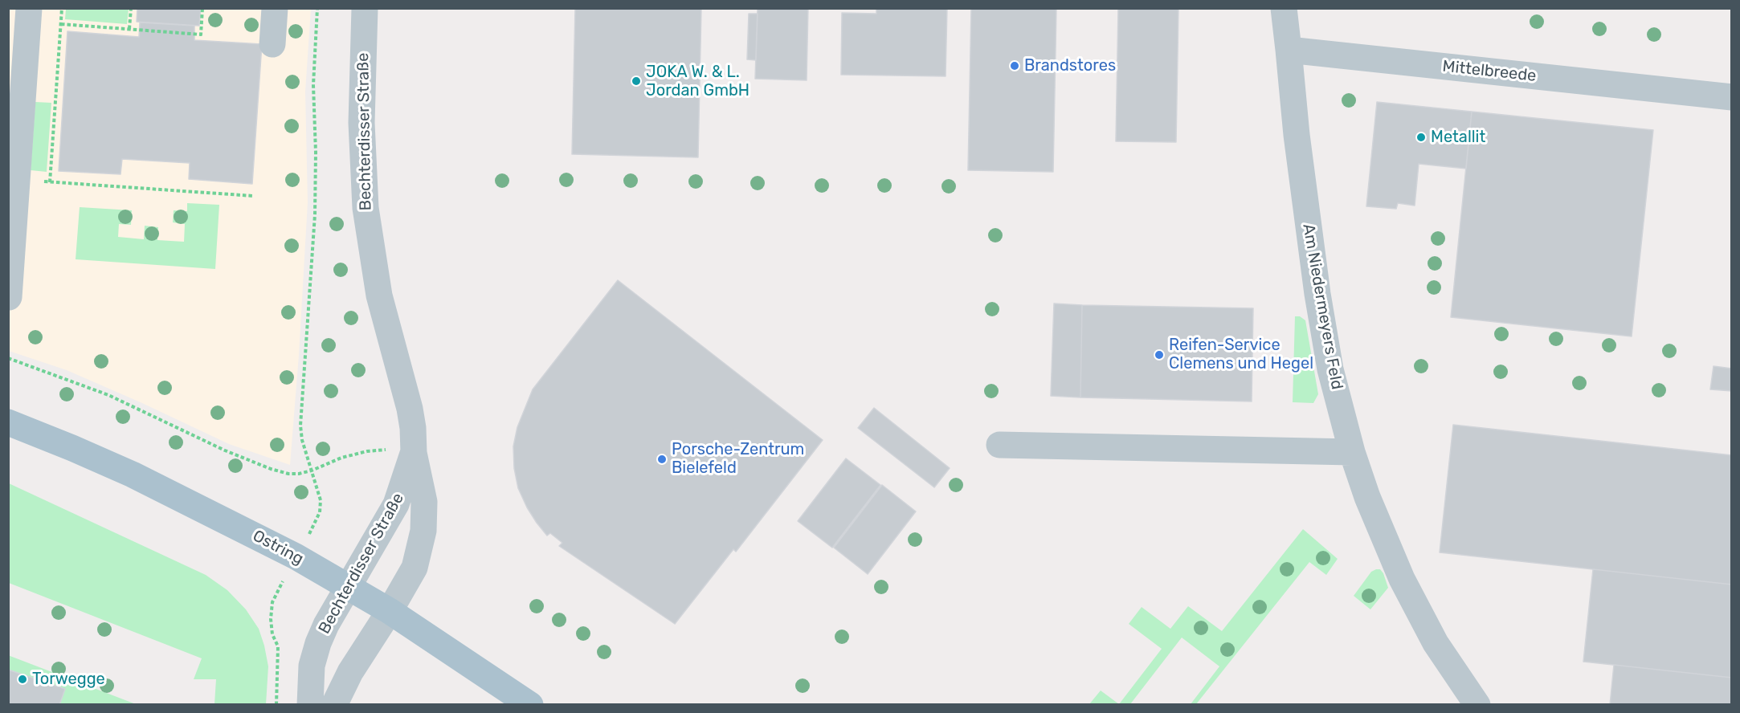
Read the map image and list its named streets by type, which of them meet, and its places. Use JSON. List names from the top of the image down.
{
  "streets": {
    "main road": ["Ostring"],
    "street": ["Mittelbreede", "Bechterdisser Straße", "Am Niedermeyers Feld"]
  },
  "crossings": [
    ["Mittelbreede", "Am Niedermeyers Feld"],
    ["Bechterdisser Straße", "Ostring"]
  ],
  "places": [
    "Brandstores",
    "JOKA W. & L. Jordan GmbH",
    "Metallit",
    "Reifen-Service Clemens und Hegel",
    "Porsche-Zentrum Bielefeld",
    "Torwegge"
  ]
}
